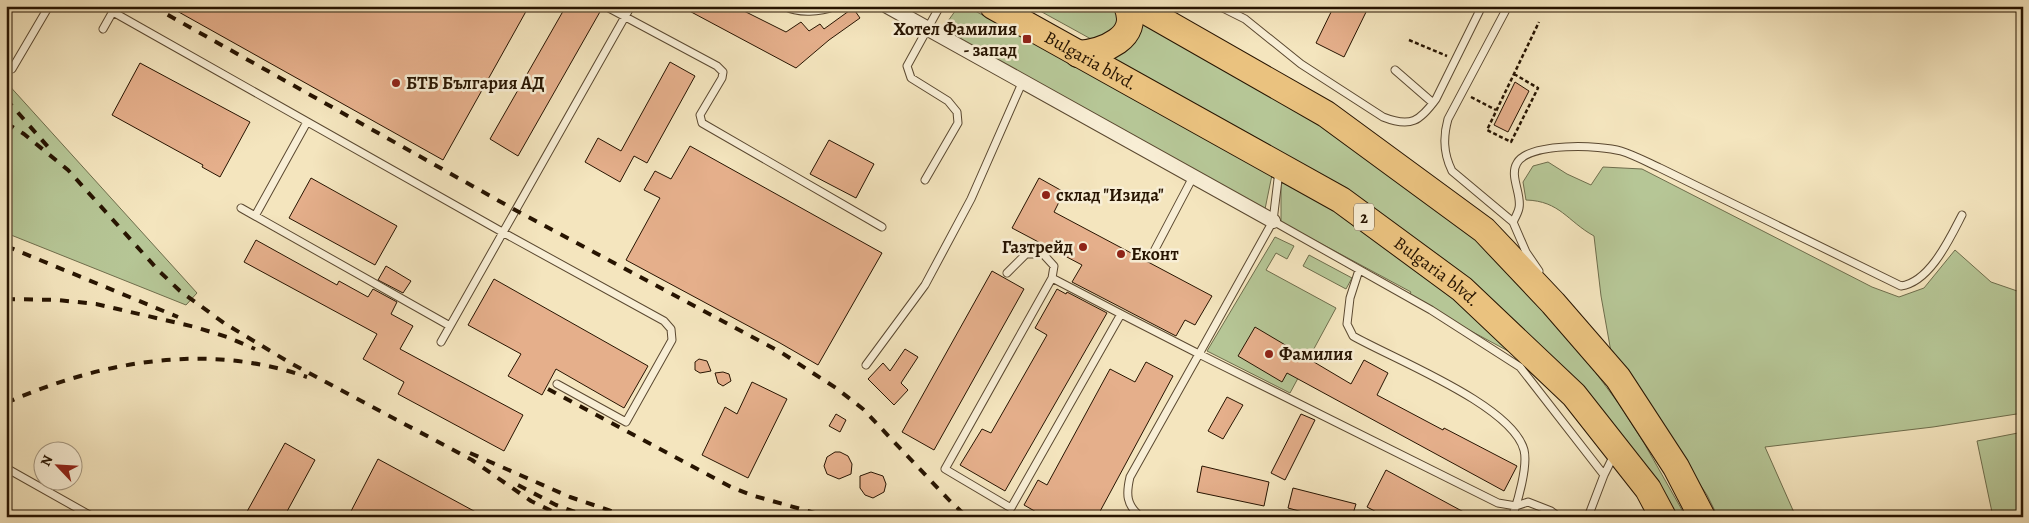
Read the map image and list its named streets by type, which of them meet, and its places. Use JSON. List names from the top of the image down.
{
  "streets": {
    "highway": ["Bulgaria blvd.", "2"]
  },
  "places": {
    "transit": ["Хотел Фамилия - запад"],
    "other": [
      "БТБ България АД",
      "склад \"Изида\"",
      "Газтрейд",
      "Еконт",
      "Фамилия"
    ]
  },
  "north": "top left"
}
